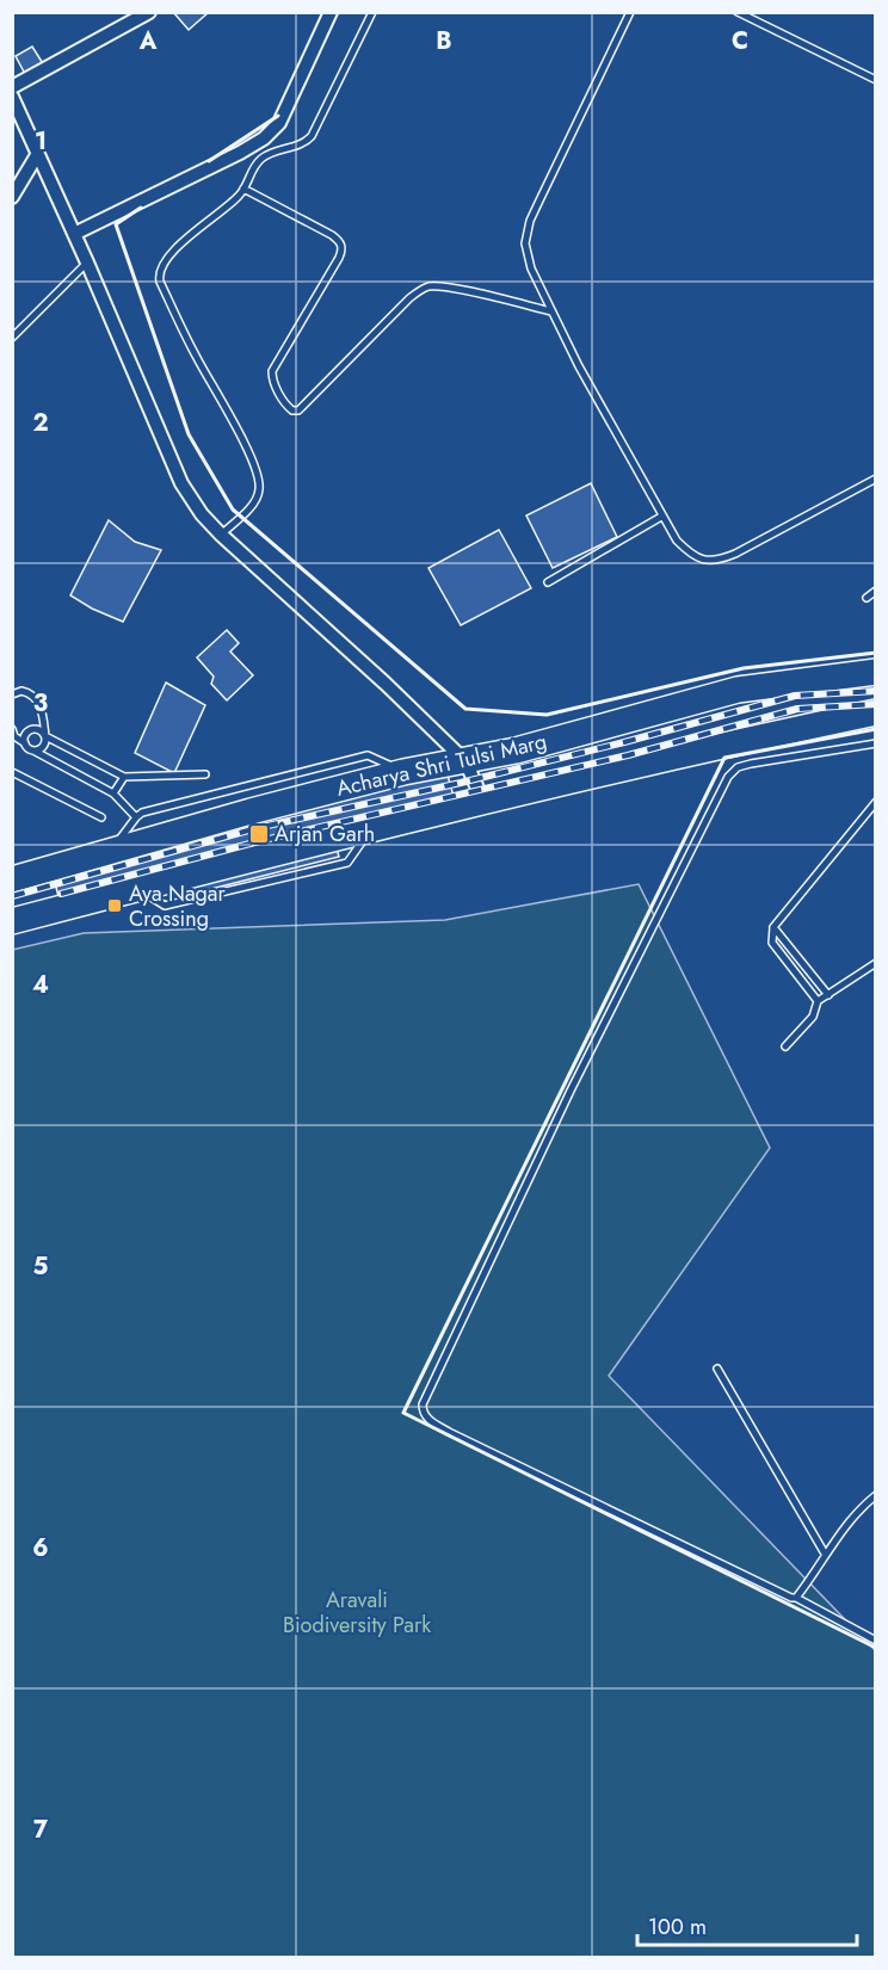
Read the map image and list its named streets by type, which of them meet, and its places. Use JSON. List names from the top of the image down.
{
  "streets": {
    "highway": ["Acharya Shri Tulsi Marg"]
  },
  "parks": ["Aravali Biodiversity Park"],
  "places": {
    "transit": ["Arjan Garh", "Aya Nagar Crossing"]
  },
  "scale_bar": "100 m",
  "grid": {
    "columns": ["A", "B", "C"],
    "rows": [
      "1",
      "2",
      "3",
      "4",
      "5",
      "6",
      "7"
    ]
  }
}
